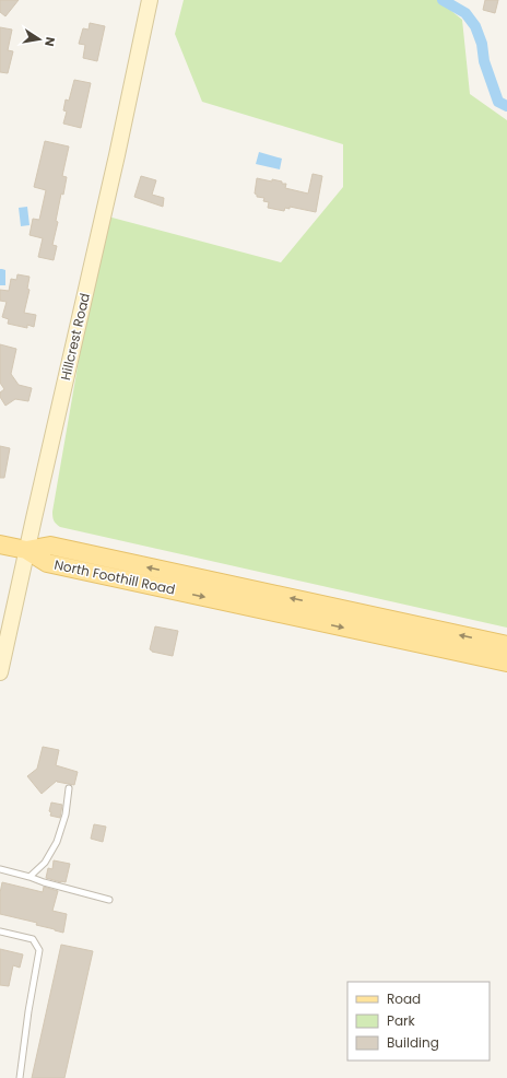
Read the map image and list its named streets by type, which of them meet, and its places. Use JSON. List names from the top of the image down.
{
  "streets": {
    "main road": ["North Foothill Road"],
    "street": ["Hillcrest Road"]
  },
  "crossings": [
    ["Hillcrest Road", "North Foothill Road"]
  ],
  "legend": ["Road", "Park", "Building"],
  "north": "right"
}
